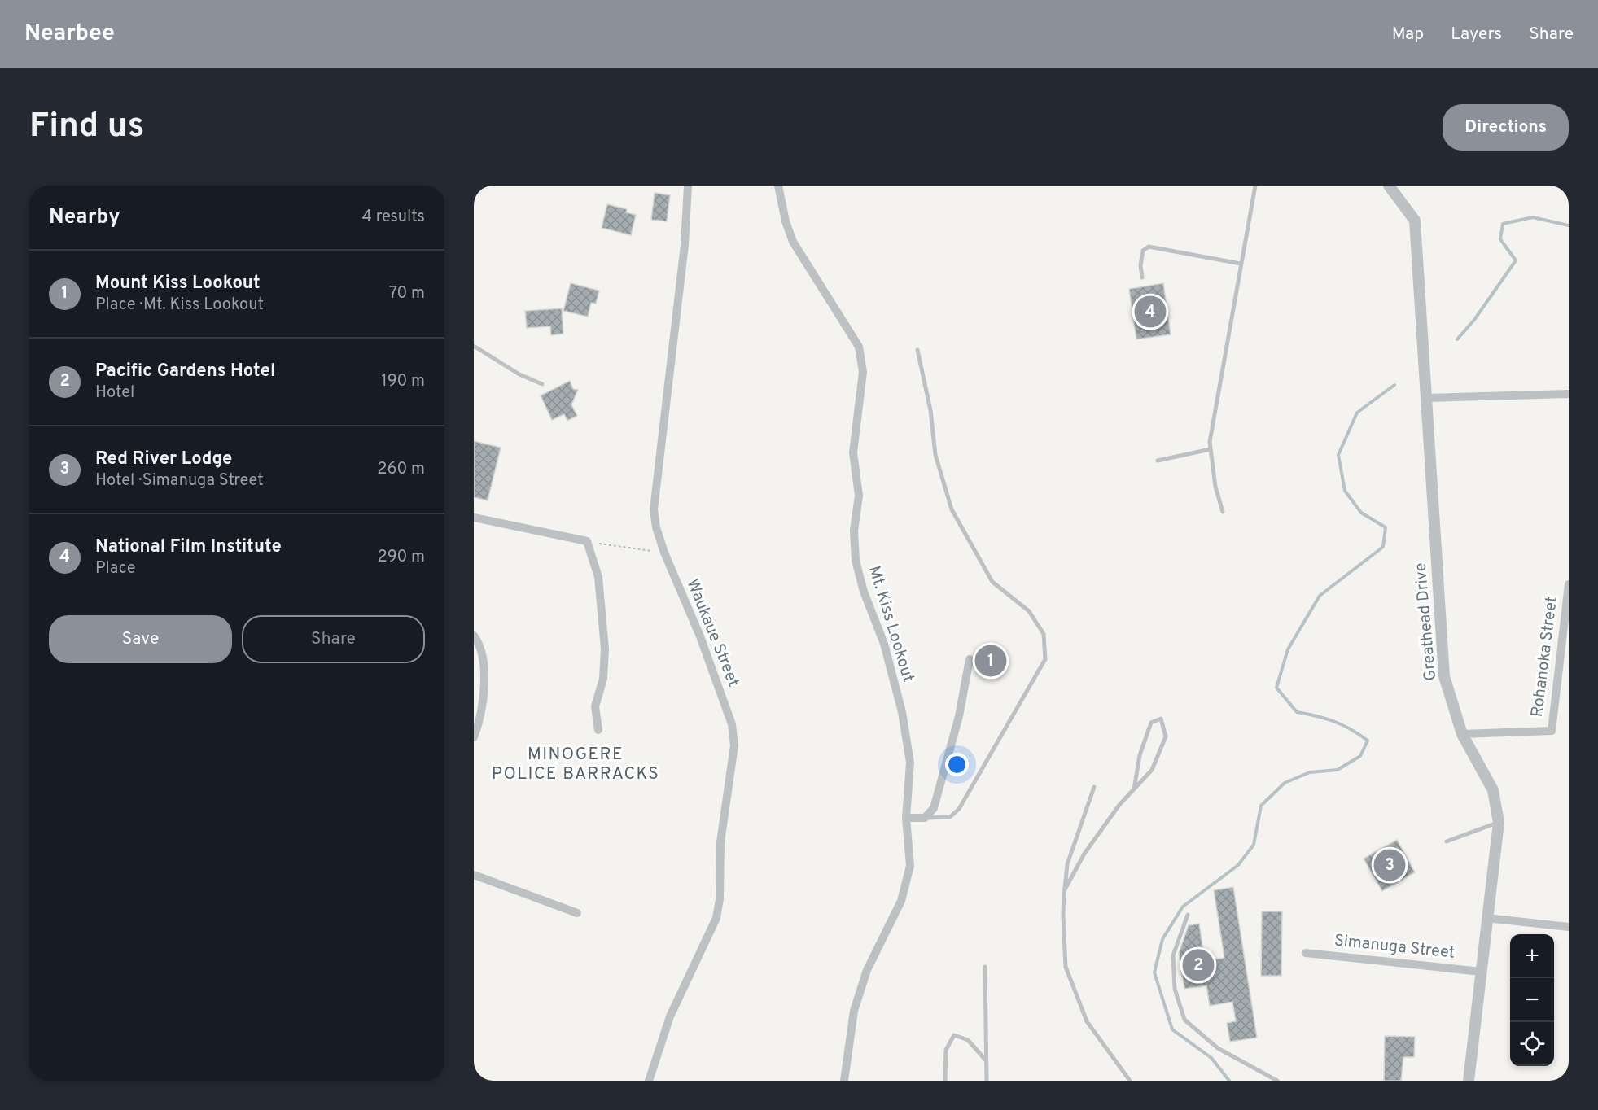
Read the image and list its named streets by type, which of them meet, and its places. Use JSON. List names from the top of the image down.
{
  "streets": {
    "street": [
      "Greathead Drive",
      "Mt. Kiss Lookout",
      "Waukaue Street",
      "Rohanoka Street",
      "Simanuga Street"
    ]
  },
  "crossings": [
    ["Greathead Drive", "Rohanoka Street"],
    ["Greathead Drive", "Simanuga Street"]
  ],
  "districts": ["MINOGERE POLICE BARRACKS"],
  "page": {
    "header": "Nearbee",
    "nav": ["Map", "Layers", "Share"],
    "buttons": [
      "Directions",
      ["Save", "Share"]
    ],
    "title": "Find us",
    "heading": ["Nearby", "4 results"],
    "list": [
      {
        "mark": "1",
        "name": "Mount Kiss Lookout",
        "note": "Place · Mt. Kiss Lookout",
        "value": "70 m"
      },
      {
        "mark": "2",
        "name": "Pacific Gardens Hotel",
        "note": "Hotel",
        "value": "190 m"
      },
      {
        "mark": "3",
        "name": "Red River Lodge",
        "note": "Hotel · Simanuga Street",
        "value": "260 m"
      },
      {
        "mark": "4",
        "name": "National Film Institute",
        "note": "Place",
        "value": "290 m"
      }
    ],
    "pins": [
      "4",
      "1",
      "3",
      "2"
    ],
    "map_buttons": ["+", "−"]
  }
}
